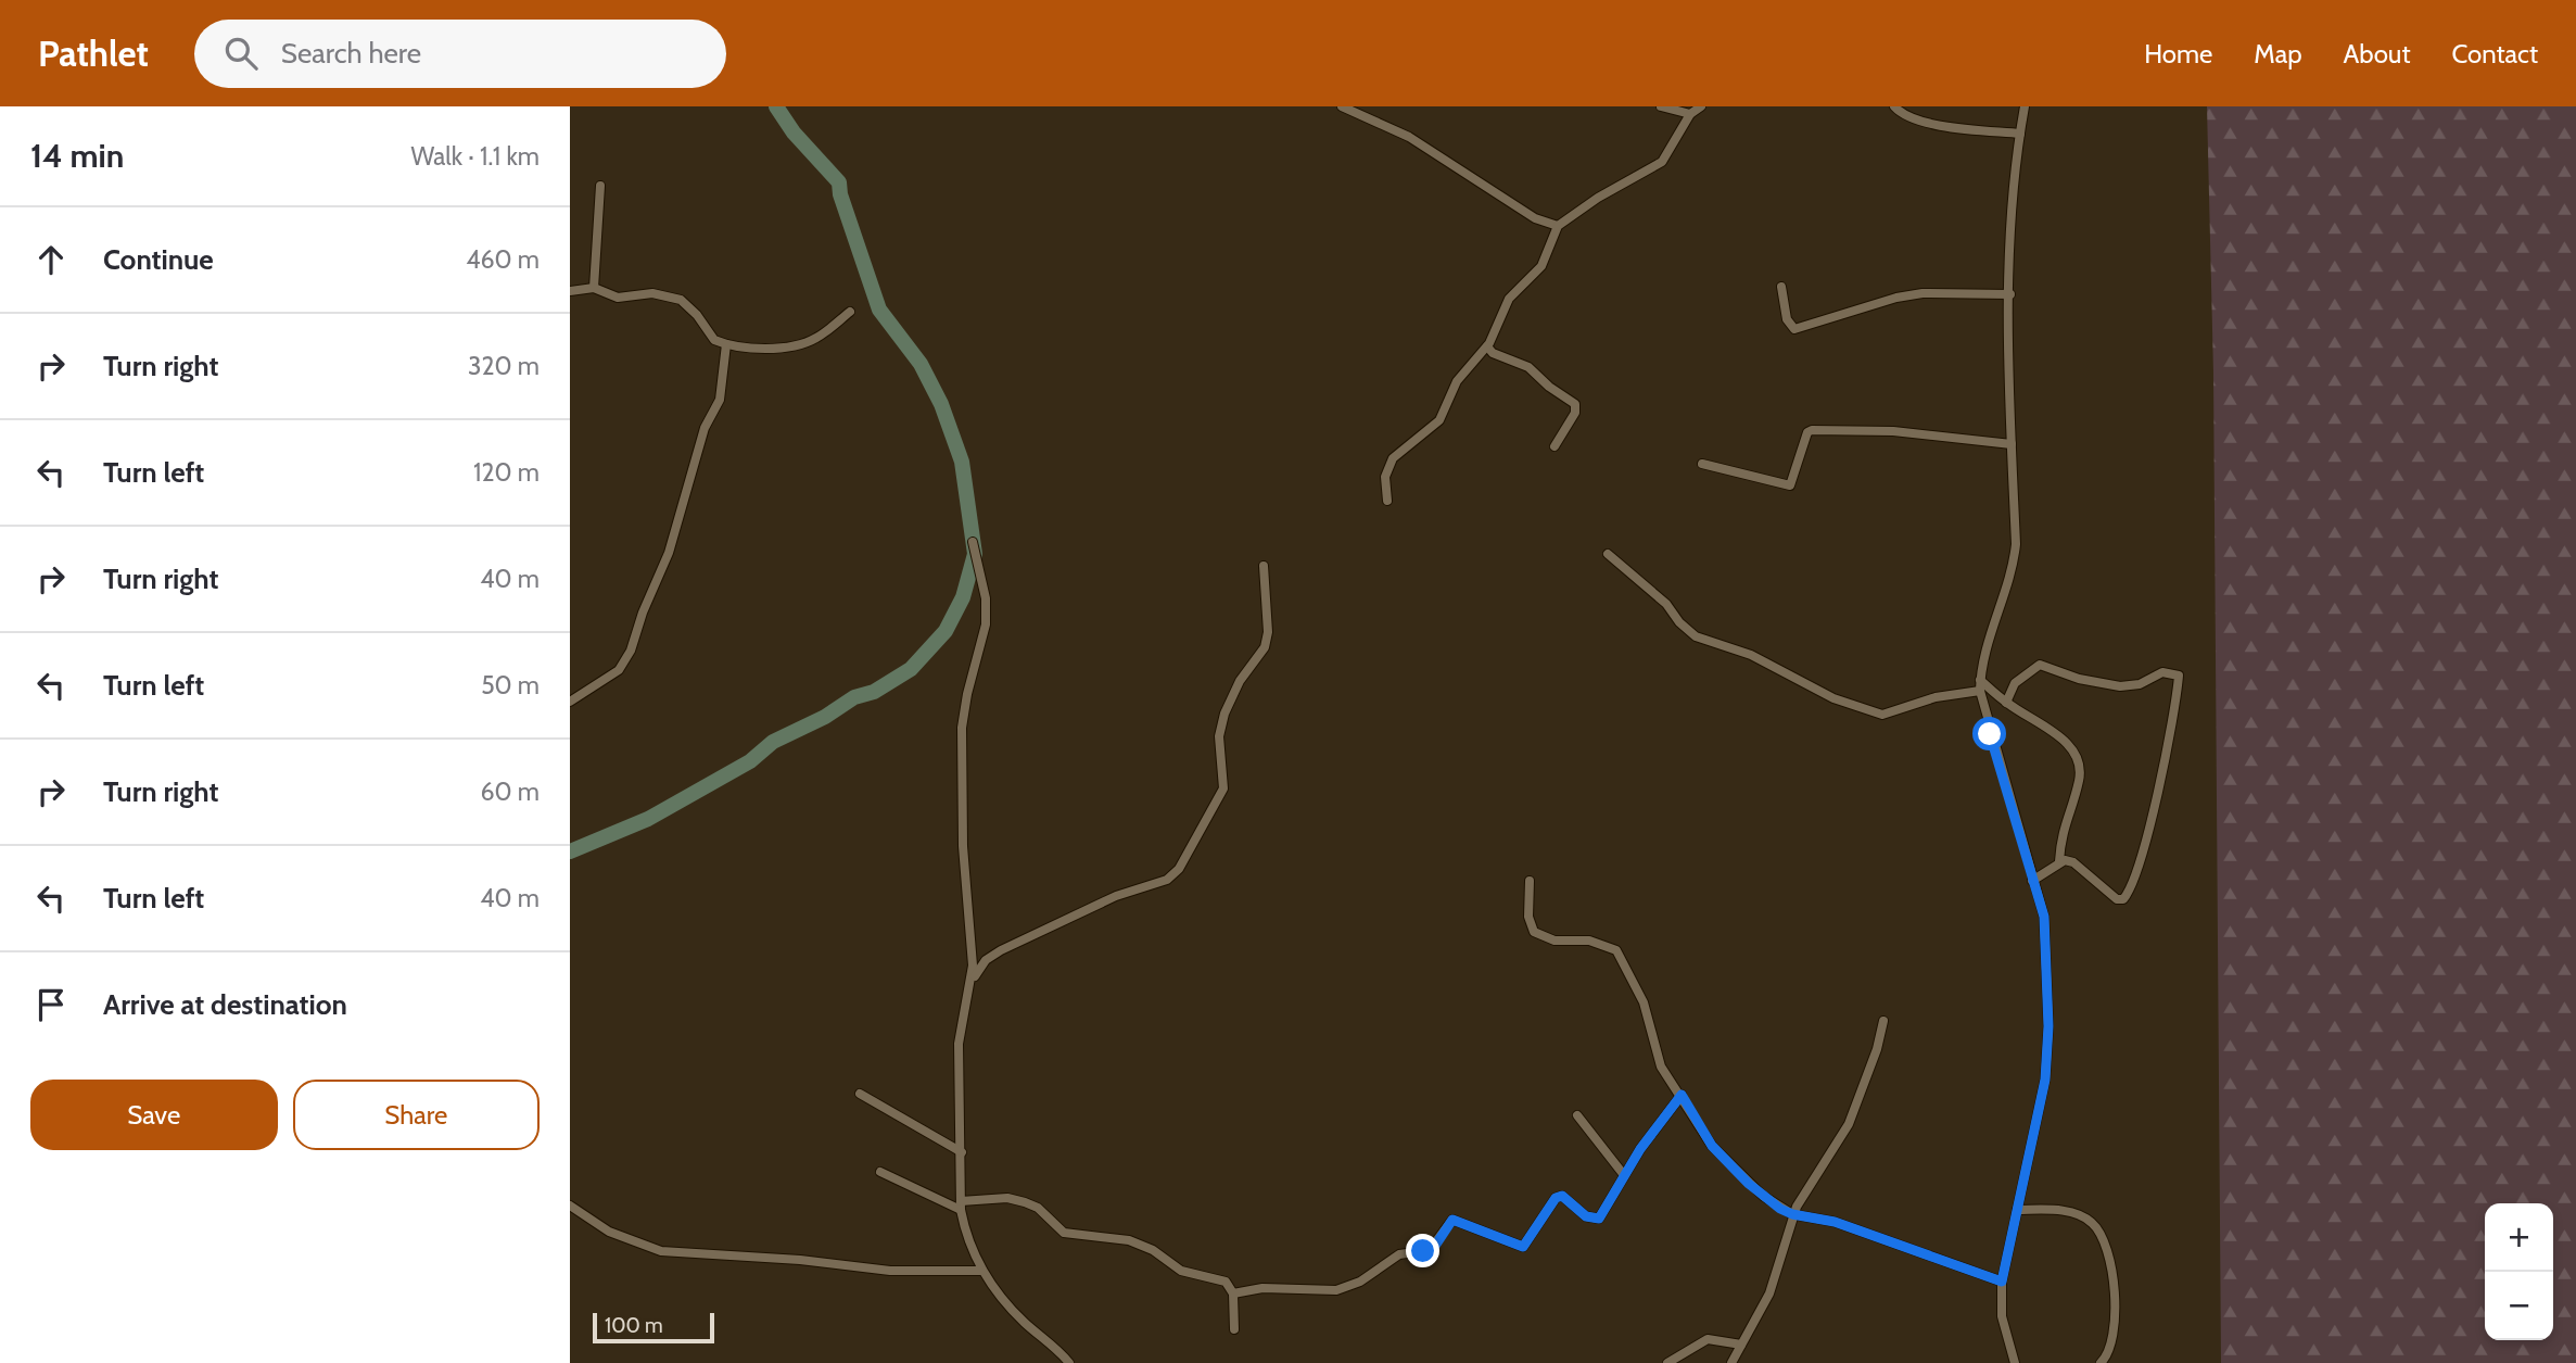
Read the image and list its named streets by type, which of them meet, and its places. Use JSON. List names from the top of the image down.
{
  "scale_bar": "100 m",
  "page": {
    "header": "Pathlet",
    "search": "Search here",
    "nav": [
      "Home",
      "Map",
      "About",
      "Contact"
    ],
    "heading": ["14 min", "Walk · 1.1 km"],
    "list": [
      ["Continue", "460 m"],
      ["Turn right", "320 m"],
      ["Turn left", "120 m"],
      ["Turn right", "40 m"],
      ["Turn left", "50 m"],
      ["Turn right", "60 m"],
      ["Turn left", "40 m"],
      "Arrive at destination"
    ],
    "buttons": ["Save", "Share"],
    "map_buttons": ["+", "−"],
    "scale": "100 m"
  }
}
